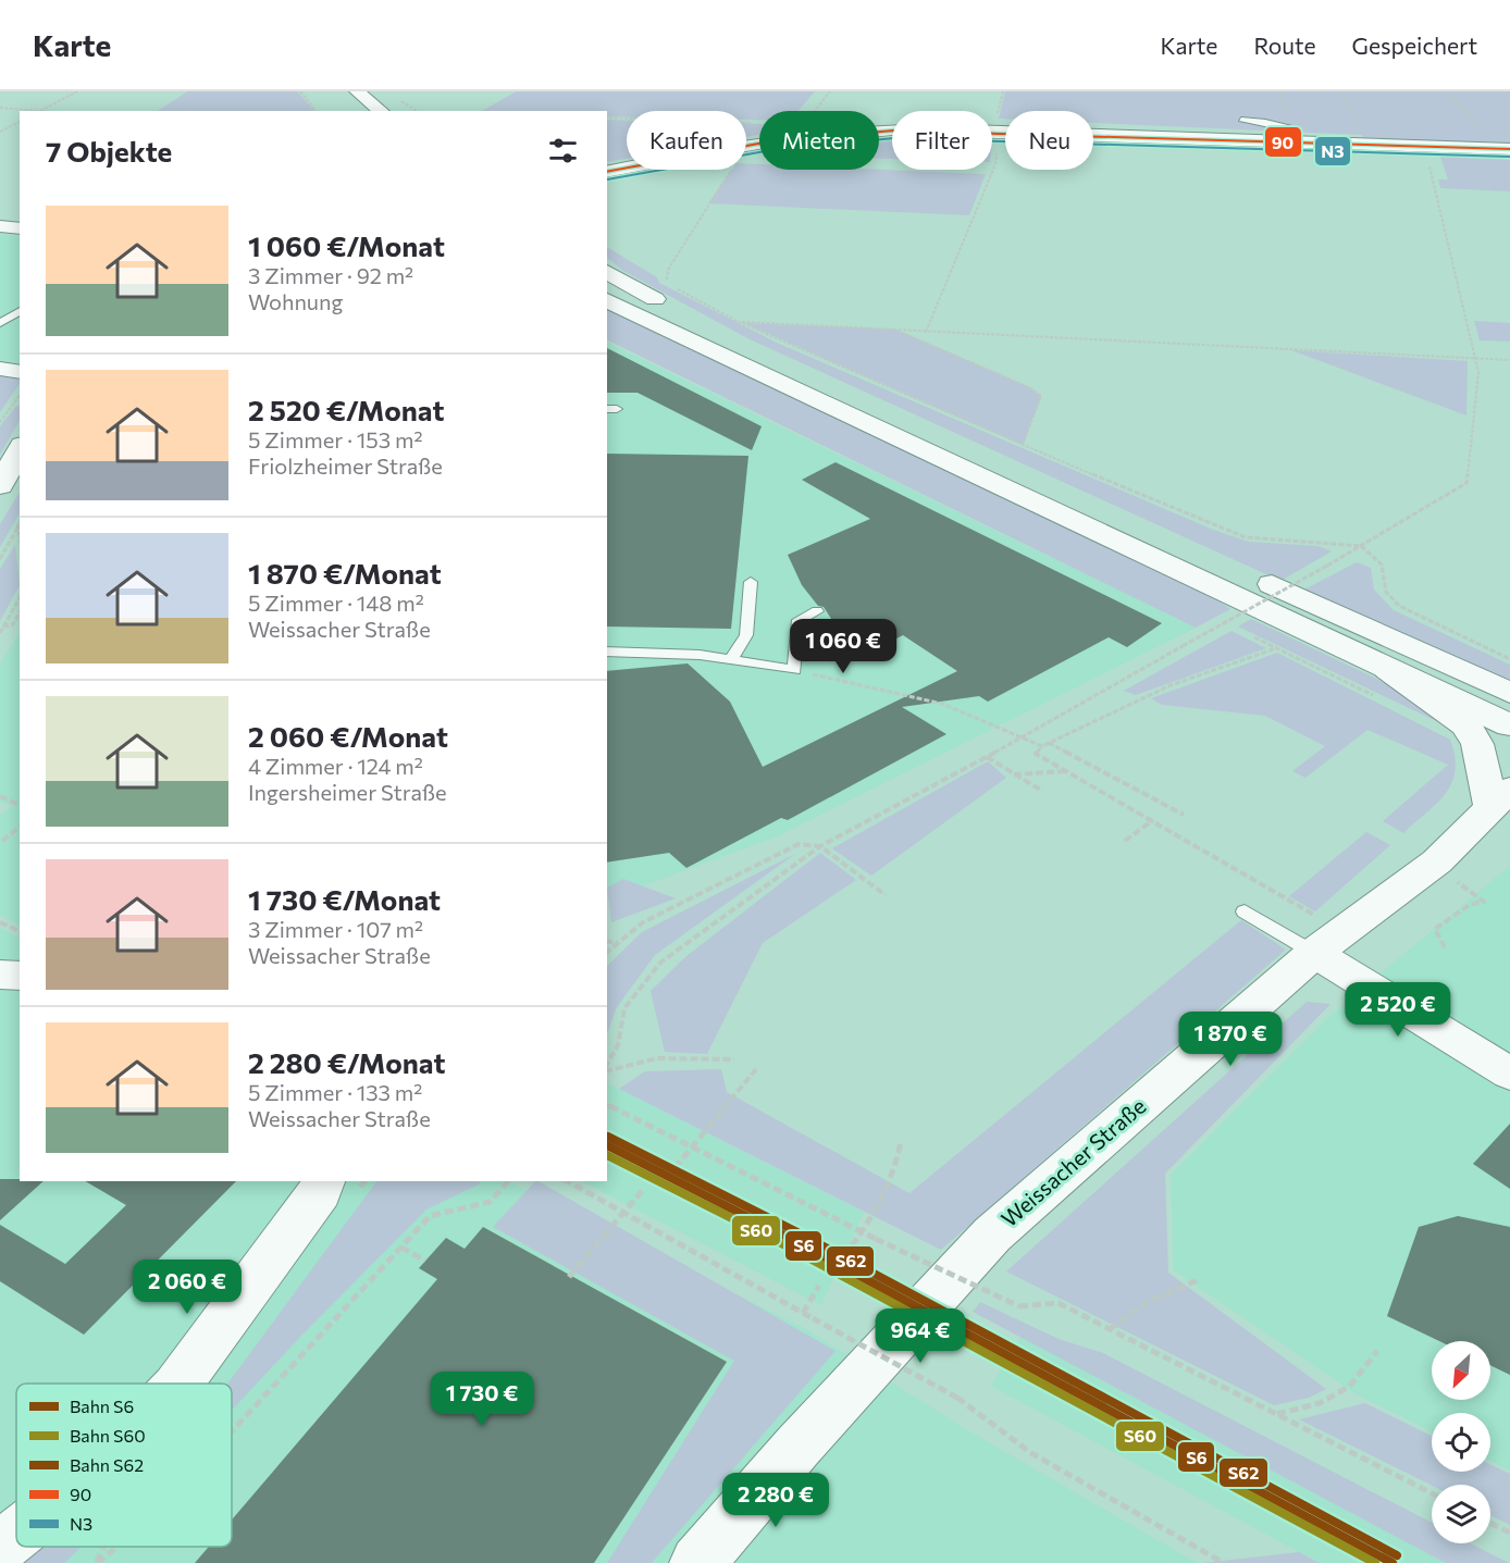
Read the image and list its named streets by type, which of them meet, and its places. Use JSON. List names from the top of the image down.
{
  "streets": {
    "main road": ["Weissacher Straße"]
  },
  "lines": [
    "transit line 90",
    "transit line N3",
    "rail line S62",
    "rail line S6",
    "rail line S60"
  ],
  "legend": [
    "Bahn S6",
    "Bahn S60",
    "Bahn S62",
    "90",
    "N3"
  ],
  "north": "bottom left",
  "page": {
    "header": "Karte",
    "nav": ["Karte", "Route", "Gespeichert"],
    "chip": [
      "Kaufen",
      "Mieten",
      "Filter",
      "Neu"
    ],
    "heading": "7 Objekte",
    "list": [
      {
        "name": "1 060 €/Monat",
        "note": "3 Zimmer · 92 m² · Wohnung"
      },
      {
        "name": "2 520 €/Monat",
        "note": "5 Zimmer · 153 m² · Friolzheimer Straße"
      },
      {
        "name": "1 870 €/Monat",
        "note": "5 Zimmer · 148 m² · Weissacher Straße"
      },
      {
        "name": "2 060 €/Monat",
        "note": "4 Zimmer · 124 m² · Ingersheimer Straße"
      },
      {
        "name": "1 730 €/Monat",
        "note": "3 Zimmer · 107 m² · Weissacher Straße"
      },
      {
        "name": "2 280 €/Monat",
        "note": "5 Zimmer · 133 m² · Weissacher Straße"
      }
    ],
    "price": [
      "1 060 €",
      "2 520 €",
      "1 870 €",
      "2 060 €",
      "964 €",
      "1 730 €",
      "2 280 €"
    ]
  }
}
